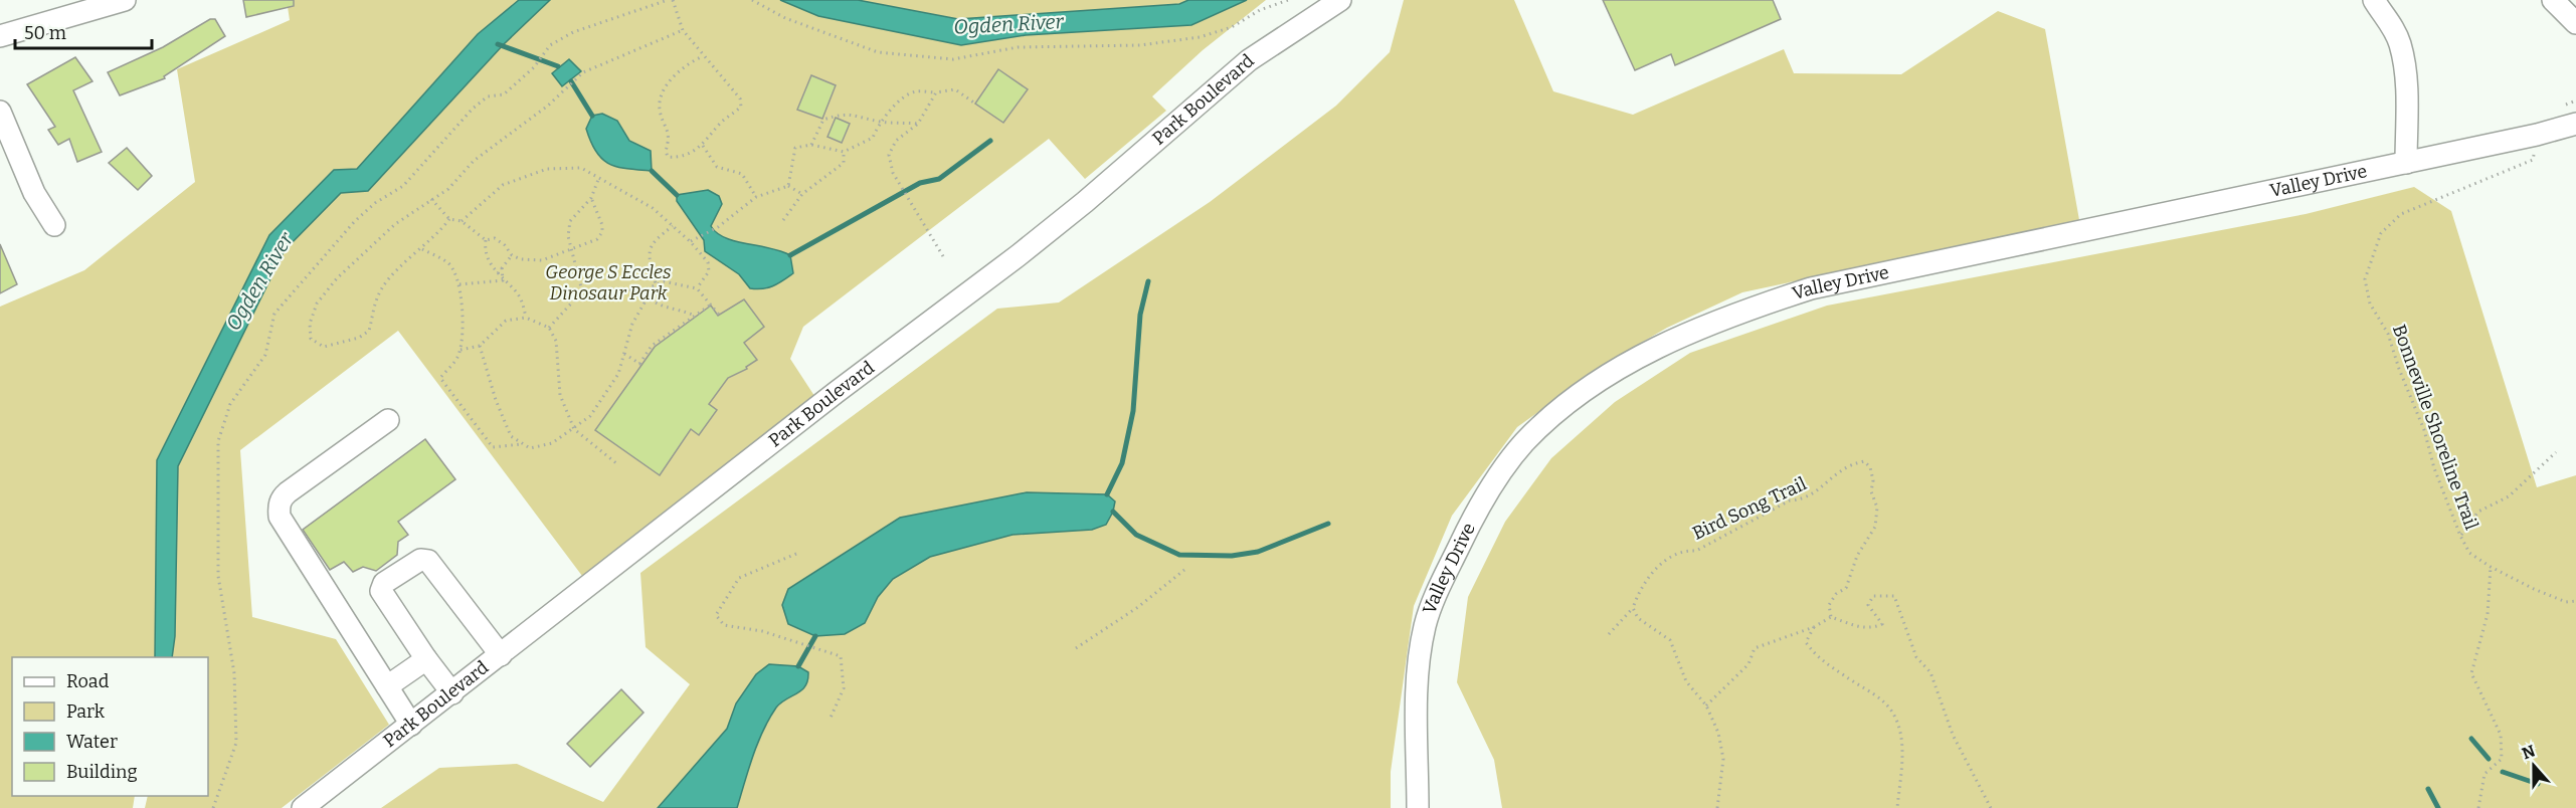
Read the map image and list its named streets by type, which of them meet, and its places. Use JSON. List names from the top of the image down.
{
  "streets": {
    "street": ["Park Boulevard", "Valley Drive"],
    "path": ["Bonneville Shoreline Trail", "Bird Song Trail"]
  },
  "crossings": [
    ["Valley Drive", "Bonneville Shoreline Trail"]
  ],
  "water": ["Ogden River"],
  "parks": ["George S Eccles Dinosaur Park"],
  "legend": [
    "Road",
    "Park",
    "Water",
    "Building"
  ],
  "scale_bar": "50 m",
  "north": "top"
}
